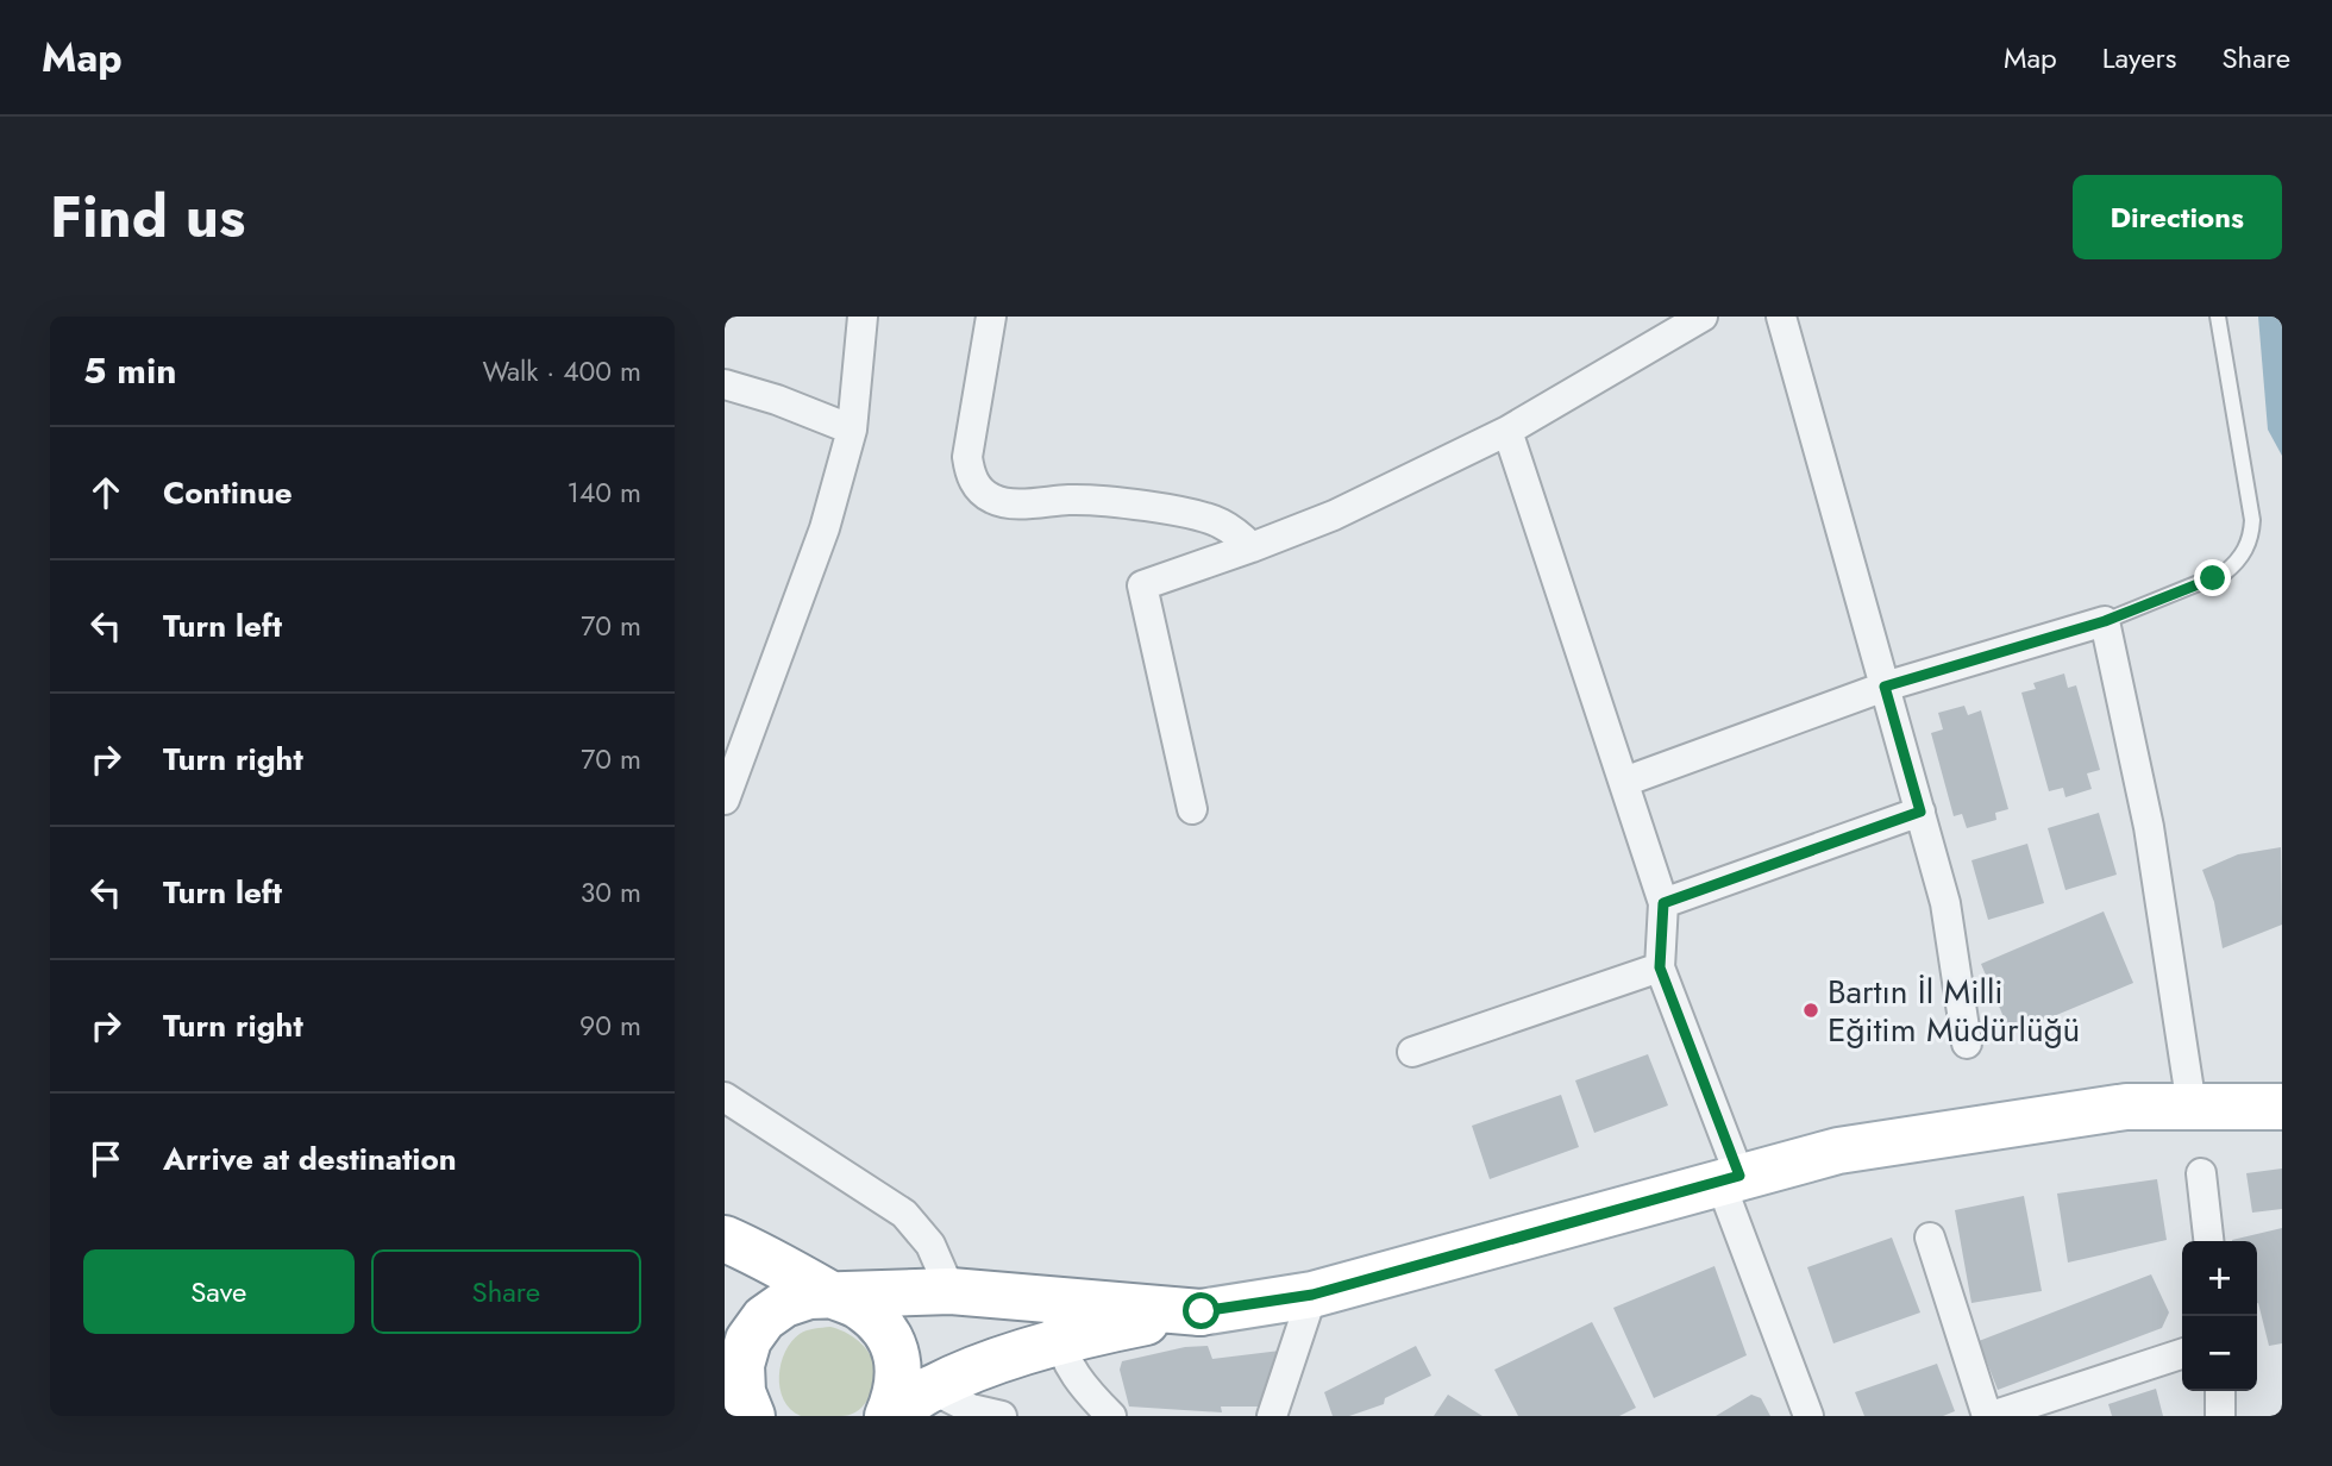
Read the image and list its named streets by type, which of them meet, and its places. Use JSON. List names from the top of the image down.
{
  "places": ["Bartın İl Milli Eğitim Müdürlüğü"],
  "page": {
    "header": "Map",
    "nav": ["Map", "Layers", "Share"],
    "title": "Find us",
    "buttons": [
      "Directions",
      ["Save", "Share"]
    ],
    "heading": ["5 min", "Walk · 400 m"],
    "list": [
      ["Continue", "140 m"],
      ["Turn left", "70 m"],
      ["Turn right", "70 m"],
      ["Turn left", "30 m"],
      ["Turn right", "90 m"],
      "Arrive at destination"
    ],
    "map_buttons": ["+", "−"]
  }
}
